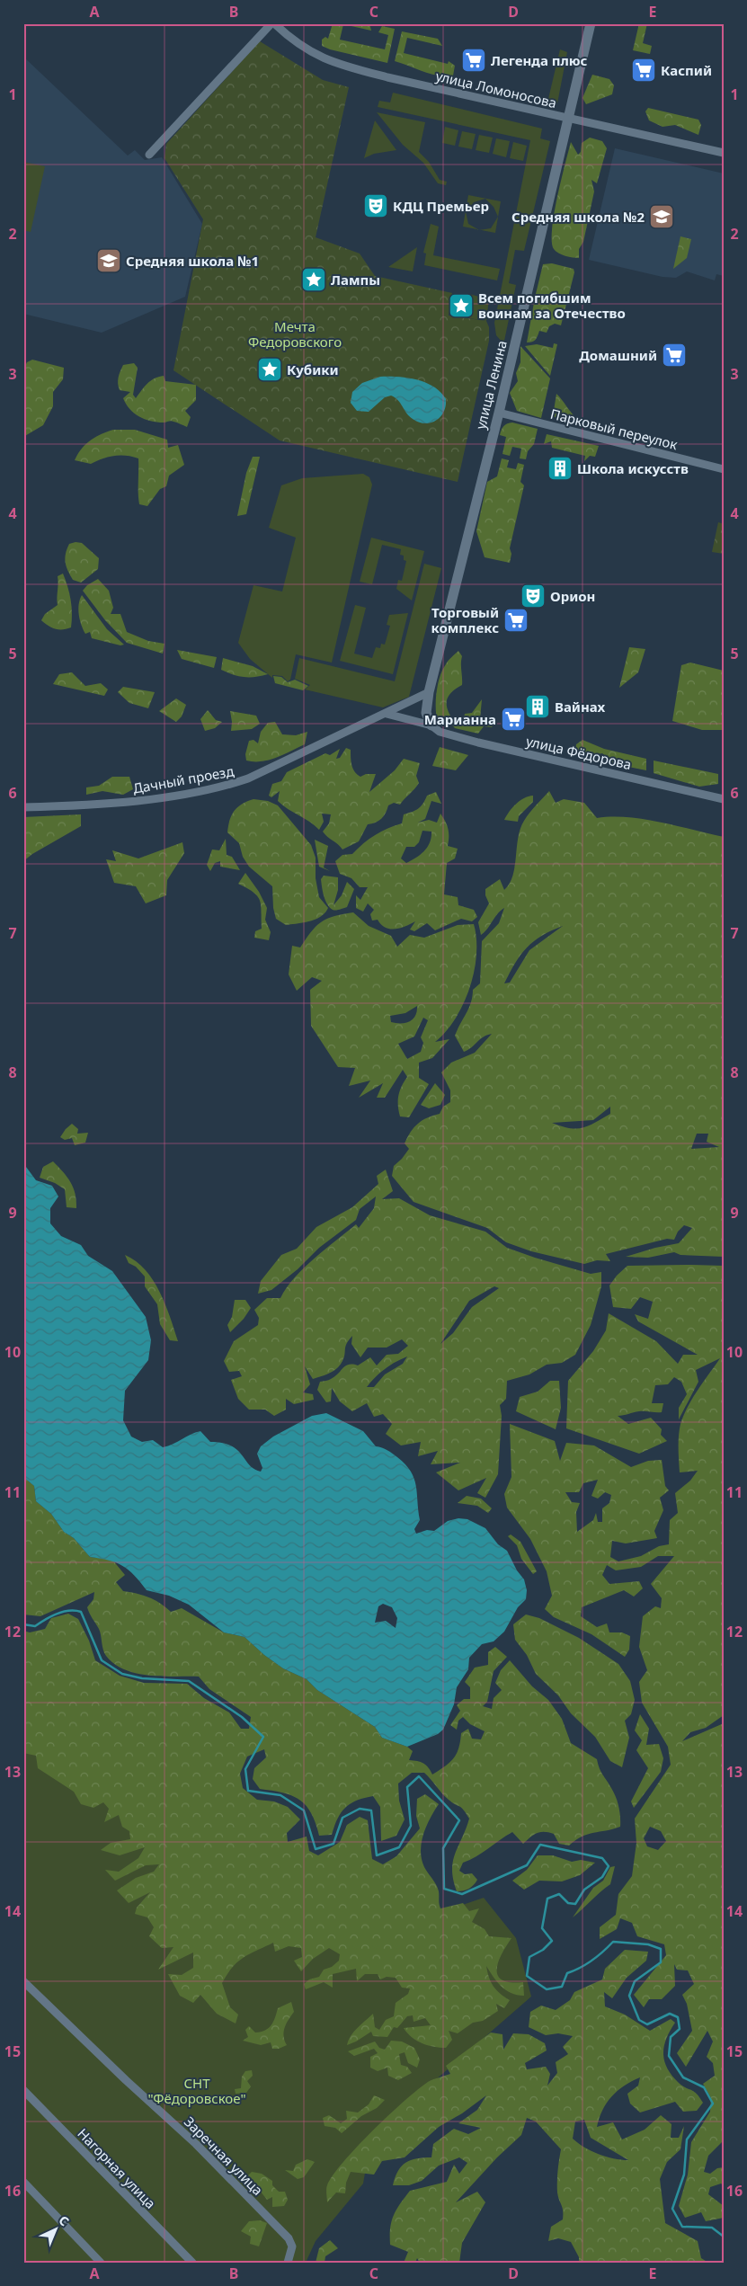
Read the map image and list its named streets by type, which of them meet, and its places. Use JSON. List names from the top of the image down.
{
  "streets": {
    "street": [
      "улица Ломоносова",
      "улица Ленина",
      "Парковый переулок",
      "улица Фёдорова",
      "Дачный проезд",
      "Заречная улица",
      "Нагорная улица"
    ]
  },
  "crossings": [
    ["улица Ломоносова", "улица Ленина"],
    ["улица Ленина", "Парковый переулок"],
    ["улица Ленина", "улица Фёдорова"],
    ["улица Ленина", "Дачный проезд"],
    ["улица Фёдорова", "Дачный проезд"]
  ],
  "parks": ["Мечта Федоровского", "СНТ \"Фёдоровское\""],
  "places": {
    "supermarket": [
      "Легенда плюс",
      "Каспий",
      "Домашний",
      "Торговый комплекс",
      "Марианна"
    ],
    "theatre": ["КДЦ Премьер", "Орион"],
    "school or university": ["Средняя школа №2", "Средняя школа №1"],
    "place": ["Лампы", "Всем погибшим воинам за Отечество", "Кубики"],
    "building": ["Школа искусств", "Вайнах"]
  },
  "north": "top right",
  "grid": {
    "columns": [
      "A",
      "B",
      "C",
      "D",
      "E"
    ],
    "rows": [
      "1",
      "2",
      "3",
      "4",
      "5",
      "6",
      "7",
      "8",
      "9",
      "10",
      "11",
      "12",
      "13",
      "14",
      "15",
      "16"
    ]
  }
}
